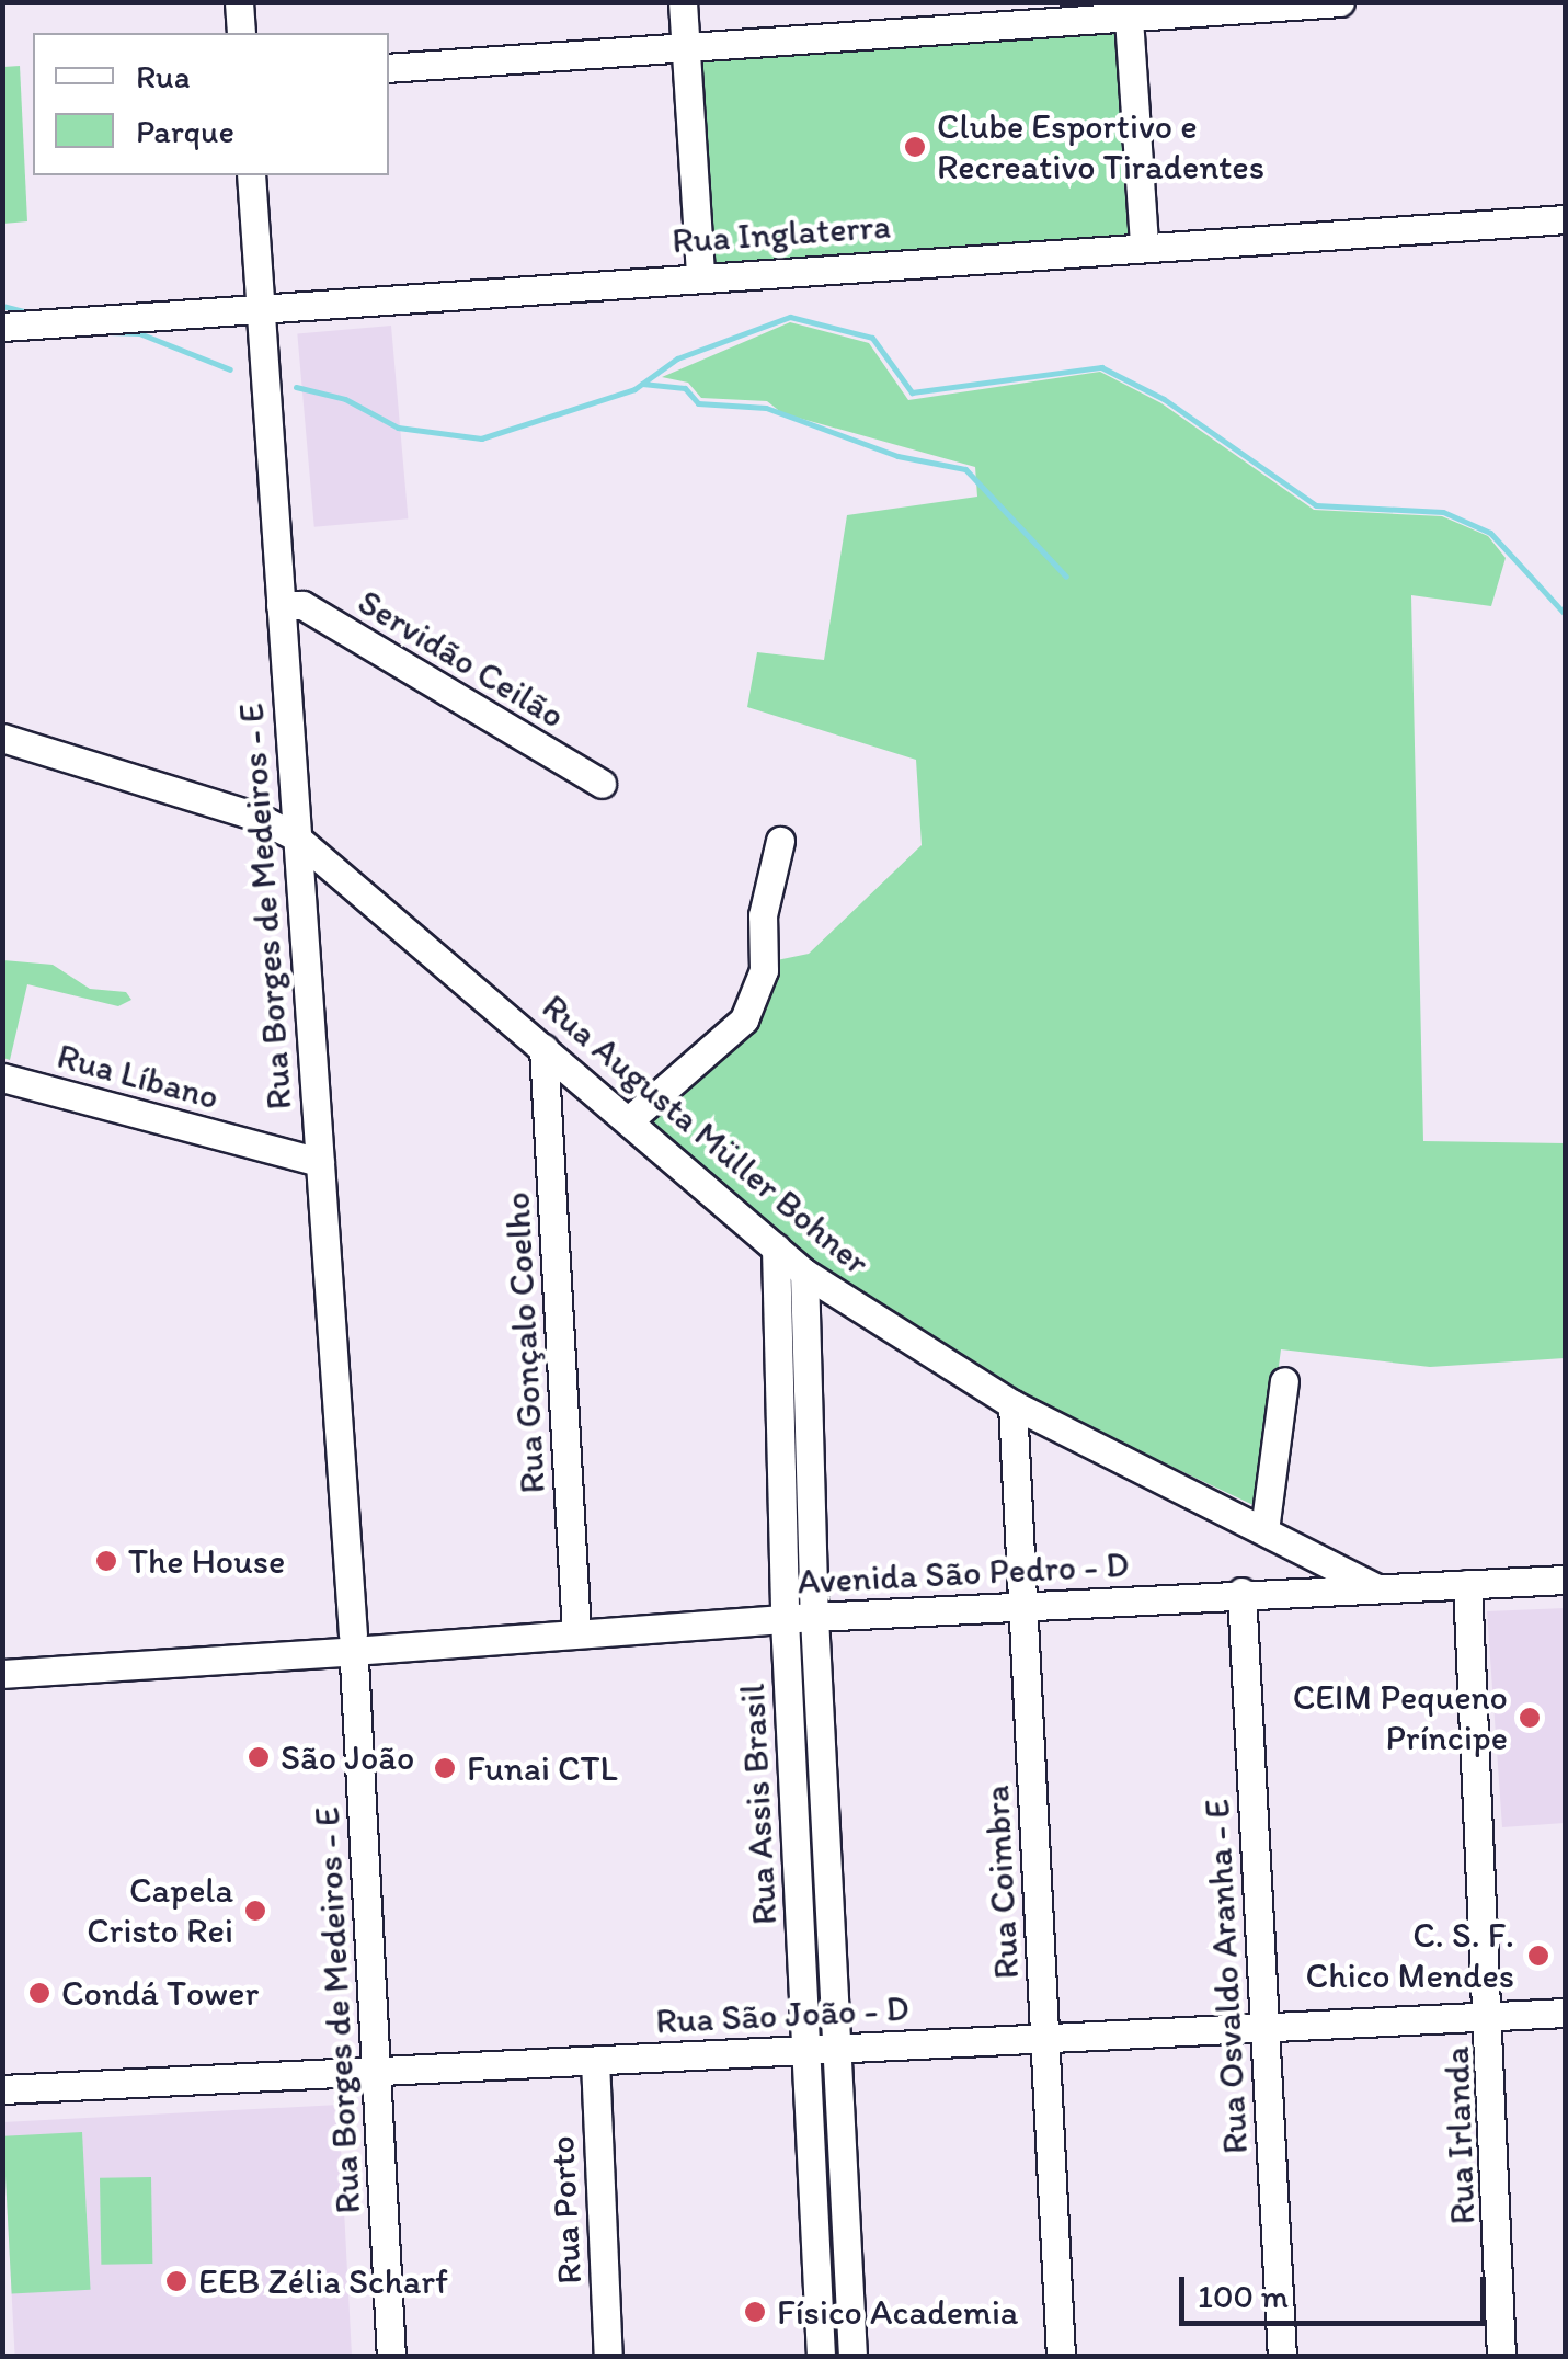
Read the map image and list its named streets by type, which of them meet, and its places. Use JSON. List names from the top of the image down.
{
  "streets": {
    "street": [
      "Rua Inglaterra",
      "Servidão Ceilão",
      "Rua Borges de Medeiros - E",
      "Rua Líbano",
      "Rua Augusta Müller Bohner",
      "Rua Gonçalo Coelho",
      "Avenida São Pedro - D",
      "Rua Assis Brasil",
      "Rua Coimbra",
      "Rua Osvaldo Aranha - E",
      "Rua São João - D",
      "Rua Irlanda",
      "Rua Porto"
    ]
  },
  "crossings": [
    ["Rua Inglaterra", "Rua Borges de Medeiros - E"],
    ["Servidão Ceilão", "Rua Borges de Medeiros - E"],
    ["Rua Borges de Medeiros - E", "Rua Líbano"],
    ["Rua Borges de Medeiros - E", "Rua Augusta Müller Bohner"],
    ["Rua Borges de Medeiros - E", "Avenida São Pedro - D"],
    ["Rua Borges de Medeiros - E", "Rua São João - D"],
    ["Rua Augusta Müller Bohner", "Rua Gonçalo Coelho"],
    ["Rua Augusta Müller Bohner", "Avenida São Pedro - D"],
    ["Rua Augusta Müller Bohner", "Rua Assis Brasil"],
    ["Rua Augusta Müller Bohner", "Rua Coimbra"],
    ["Rua Gonçalo Coelho", "Avenida São Pedro - D"],
    ["Avenida São Pedro - D", "Rua Assis Brasil"],
    ["Avenida São Pedro - D", "Rua Coimbra"],
    ["Avenida São Pedro - D", "Rua Osvaldo Aranha - E"],
    ["Avenida São Pedro - D", "Rua Irlanda"],
    ["Rua Assis Brasil", "Rua São João - D"],
    ["Rua Coimbra", "Rua São João - D"],
    ["Rua Osvaldo Aranha - E", "Rua São João - D"],
    ["Rua São João - D", "Rua Irlanda"],
    ["Rua São João - D", "Rua Porto"]
  ],
  "places": [
    "Clube Esportivo e Recreativo Tiradentes",
    "The House",
    "CEIM Pequeno Príncipe",
    "São João",
    "Funai CTL",
    "Capela Cristo Rei",
    "C. S. F. Chico Mendes",
    "Condá Tower",
    "EEB Zélia Scharf",
    "Físico Academia"
  ],
  "legend": ["Rua", "Parque"],
  "scale_bar": "100 m"
}
